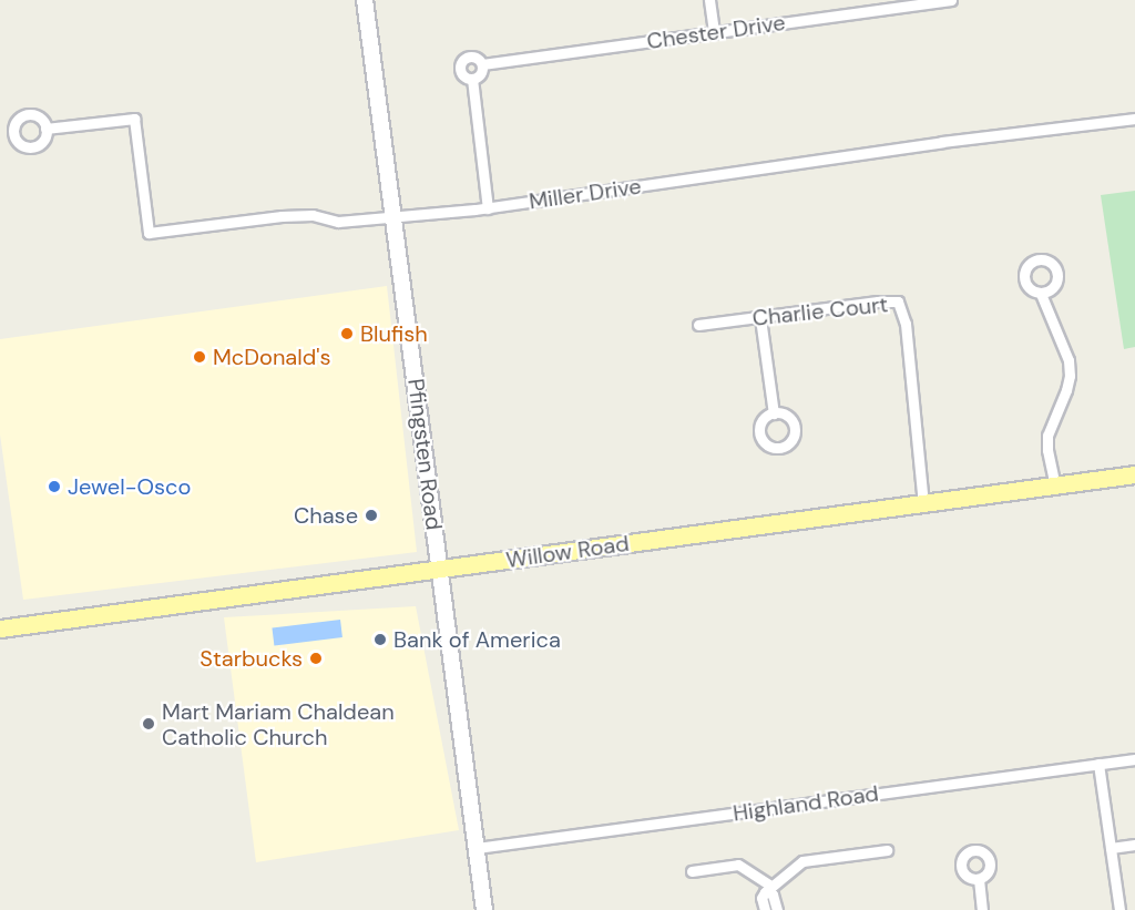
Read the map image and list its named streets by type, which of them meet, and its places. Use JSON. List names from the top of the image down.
{
  "streets": {
    "main road": ["Pfingsten Road", "Willow Road"],
    "street": [
      "Chester Drive",
      "Miller Drive",
      "Charlie Court",
      "Highland Road"
    ]
  },
  "crossings": [
    ["Miller Drive", "Pfingsten Road"],
    ["Charlie Court", "Willow Road"],
    ["Pfingsten Road", "Willow Road"],
    ["Pfingsten Road", "Highland Road"]
  ],
  "places": [
    "Blufish",
    "McDonald's",
    "Jewel-Osco",
    "Chase",
    "Bank of America",
    "Starbucks",
    "Mart Mariam Chaldean Catholic Church"
  ]
}
